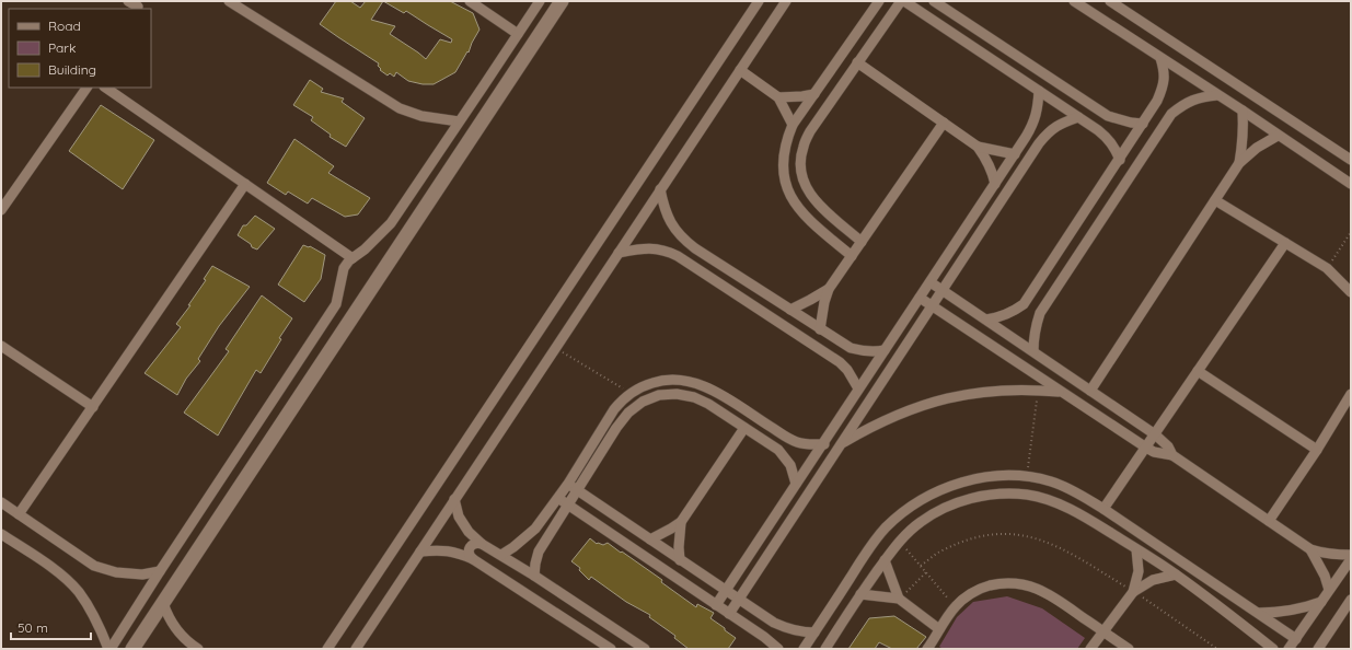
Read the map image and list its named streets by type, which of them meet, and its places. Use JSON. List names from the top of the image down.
{
  "legend": ["Road", "Park", "Building"],
  "scale_bar": "50 m"
}
